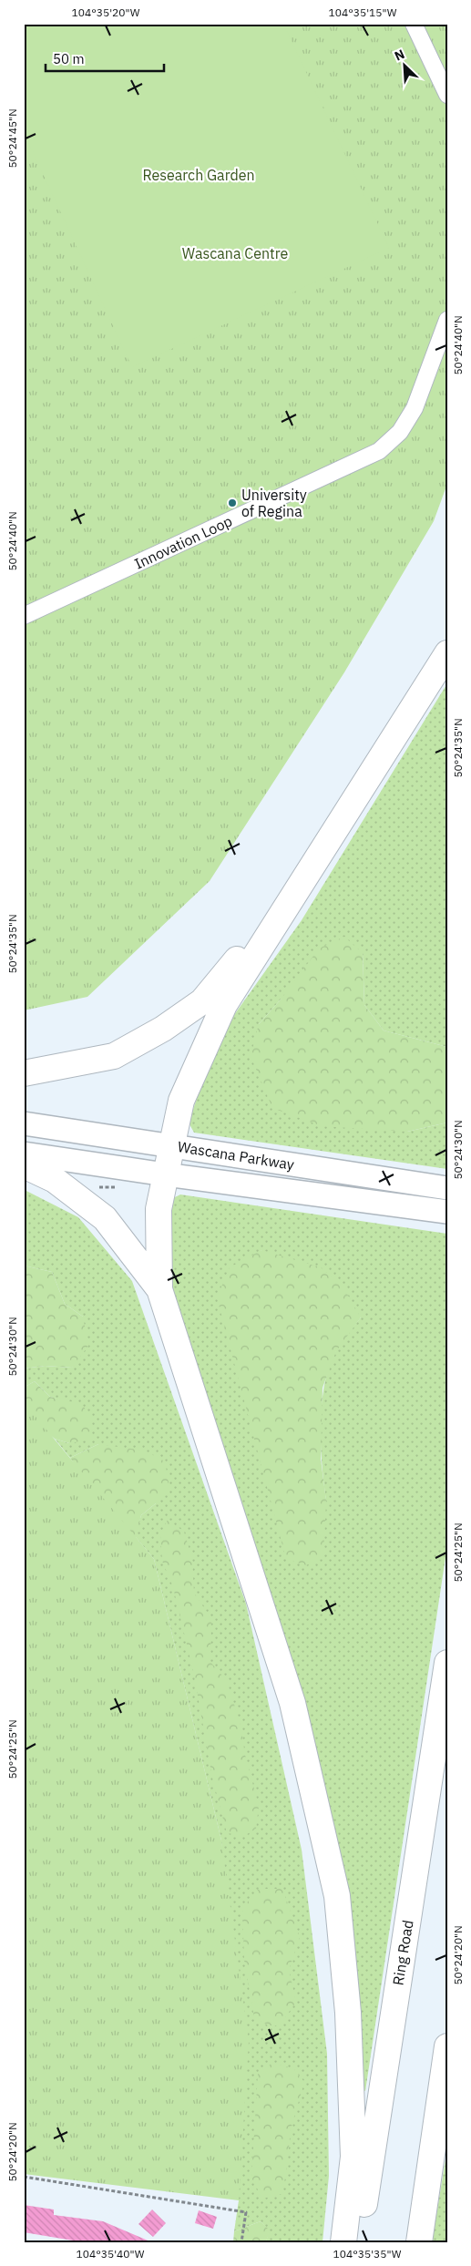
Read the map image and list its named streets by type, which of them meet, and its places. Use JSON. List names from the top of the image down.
{
  "streets": {
    "highway": ["Ring Road"],
    "main road": ["Wascana Parkway"],
    "street": ["Innovation Loop"]
  },
  "parks": ["Research Garden", "Wascana Centre"],
  "places": ["University of Regina"],
  "scale_bar": "50 m",
  "north": "top left",
  "coordinates": [
    "104°35'20\"W",
    "104°35'15\"W",
    "50°24'45\"N",
    "50°24'40\"N",
    "50°24'35\"N",
    "50°24'30\"N",
    "50°24'25\"N",
    "50°24'20\"N",
    "104°35'40\"W",
    "104°35'35\"W"
  ]
}
